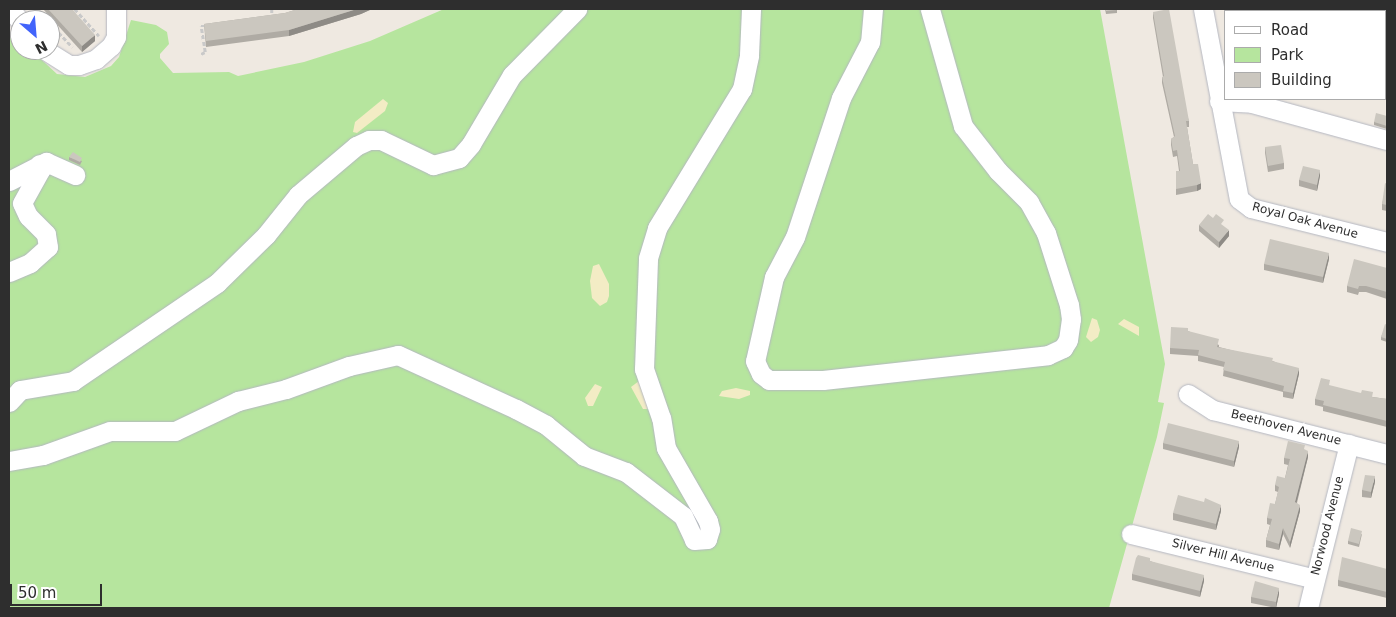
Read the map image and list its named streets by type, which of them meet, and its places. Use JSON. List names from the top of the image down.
{
  "streets": {
    "street": [
      "Royal Oak Avenue",
      "Beethoven Avenue",
      "Norwood Avenue",
      "Silver Hill Avenue"
    ]
  },
  "crossings": [
    ["Beethoven Avenue", "Norwood Avenue"],
    ["Norwood Avenue", "Silver Hill Avenue"]
  ],
  "legend": ["Road", "Park", "Building"],
  "scale_bar": "50 m",
  "north": "bottom right"
}
